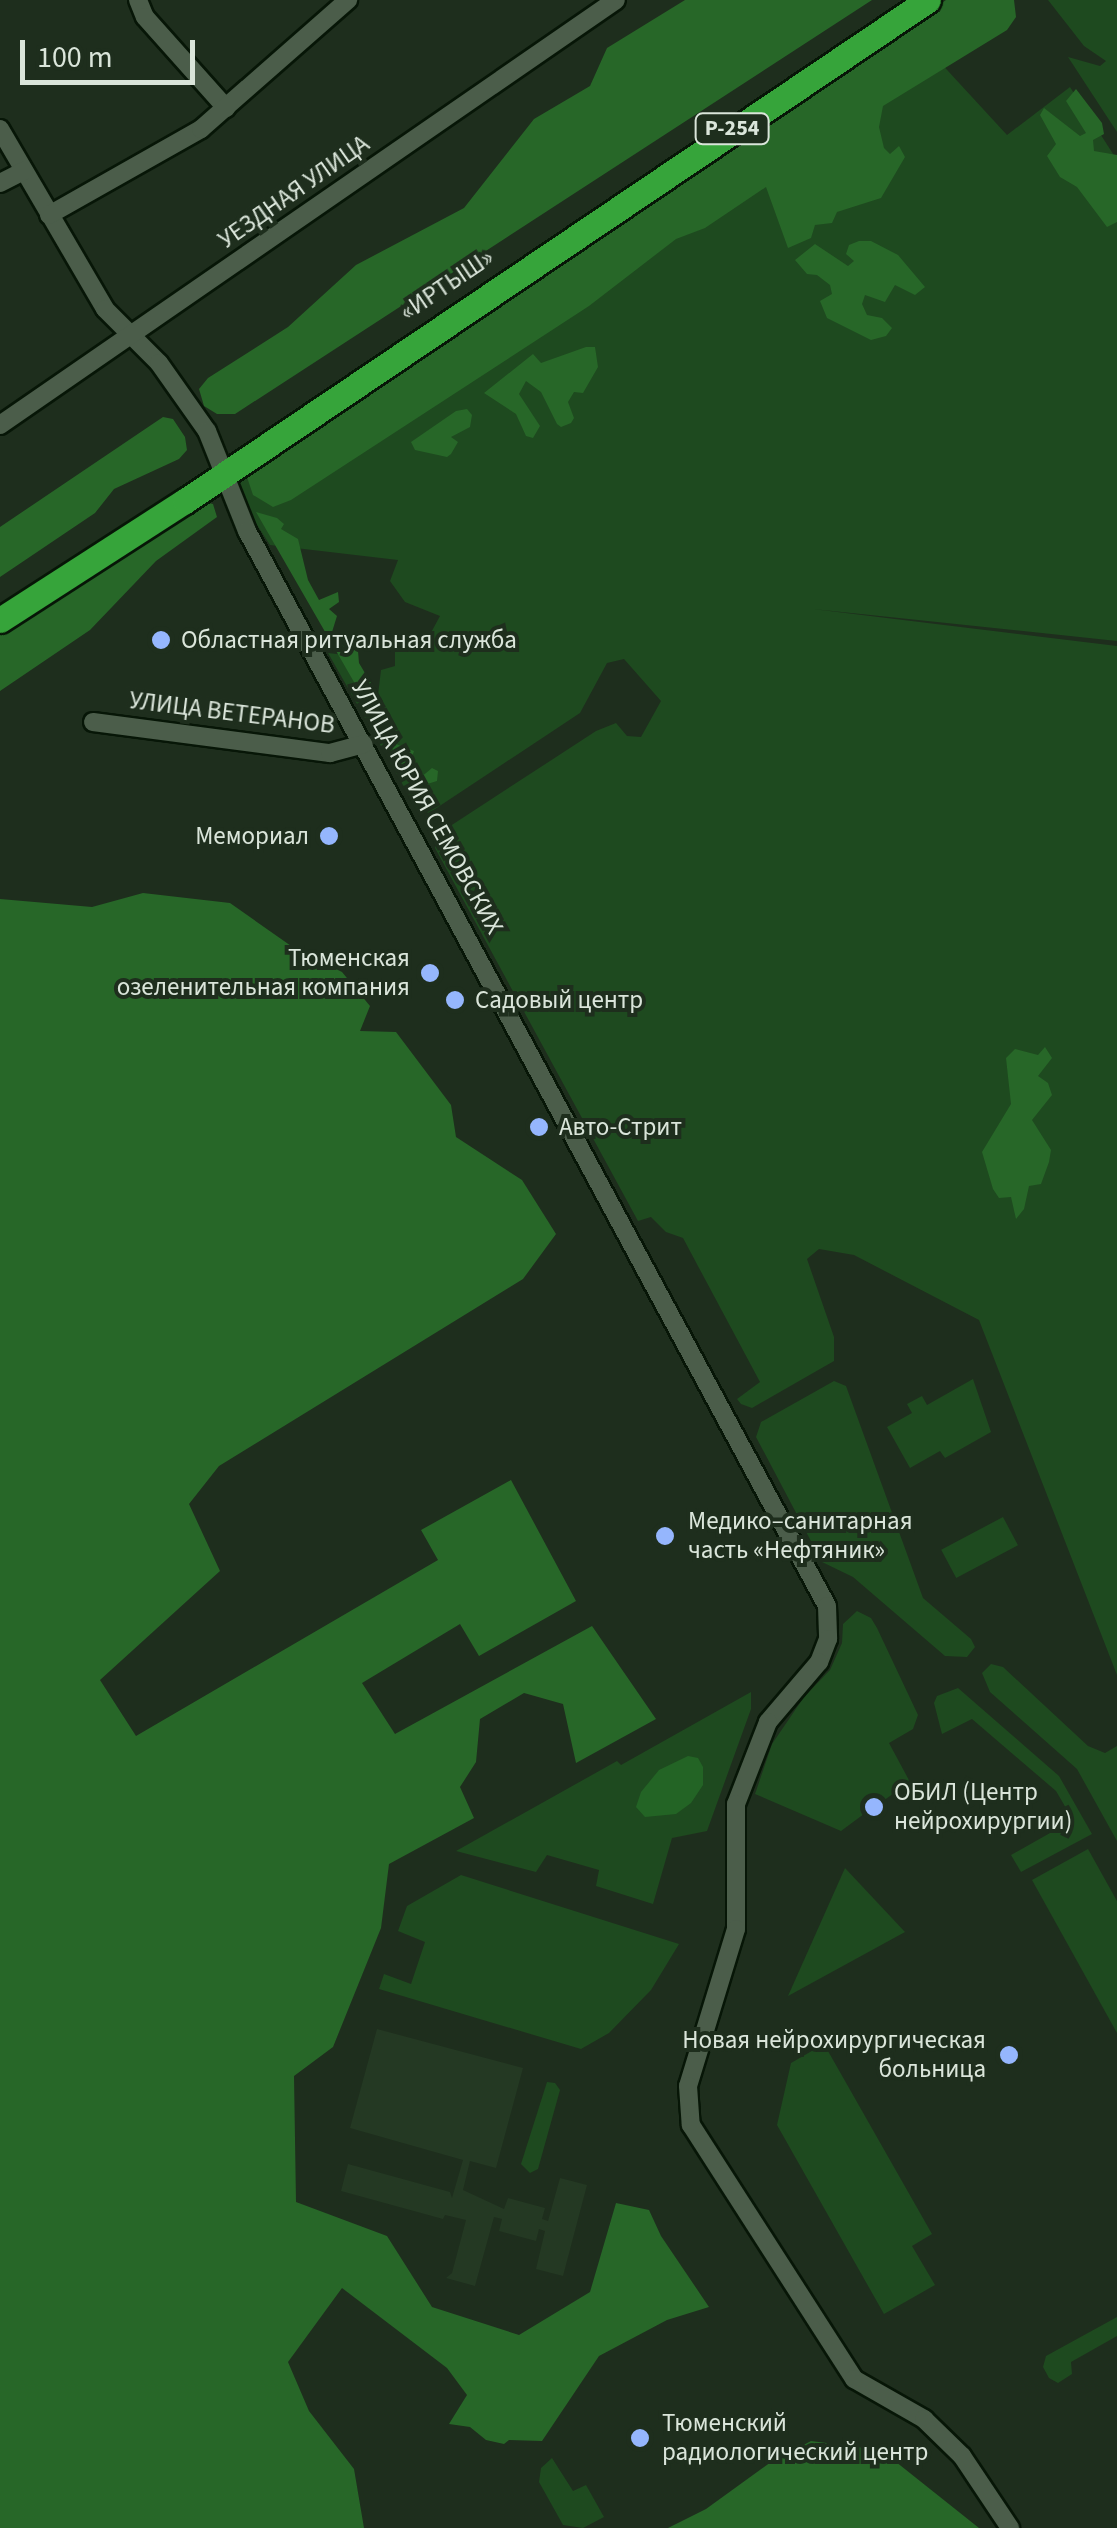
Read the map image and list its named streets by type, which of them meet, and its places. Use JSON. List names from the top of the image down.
{
  "streets": {
    "highway": ["Р-254", "«ИРТЫШ»"],
    "street": ["УЕЗДНАЯ УЛИЦА", "УЛИЦА ВЕТЕРАНОВ", "УЛИЦА ЮРИЯ СЕМОВСКИХ"]
  },
  "crossings": [
    ["УЕЗДНАЯ УЛИЦА", "УЛИЦА ЮРИЯ СЕМОВСКИХ"],
    ["«ИРТЫШ»", "УЛИЦА ЮРИЯ СЕМОВСКИХ"],
    ["УЛИЦА ВЕТЕРАНОВ", "УЛИЦА ЮРИЯ СЕМОВСКИХ"]
  ],
  "places": [
    "Областная ритуальная служба",
    "Мемориал",
    "Тюменская озеленительная компания",
    "Садовый центр",
    "Авто-Стрит",
    "Медико–санитарная часть «Нефтяник»",
    "ОБИЛ (Центр нейрохирургии)",
    "Новая нейрохирургическая больница",
    "Тюменский радиологический центр"
  ],
  "scale_bar": "100 m"
}
